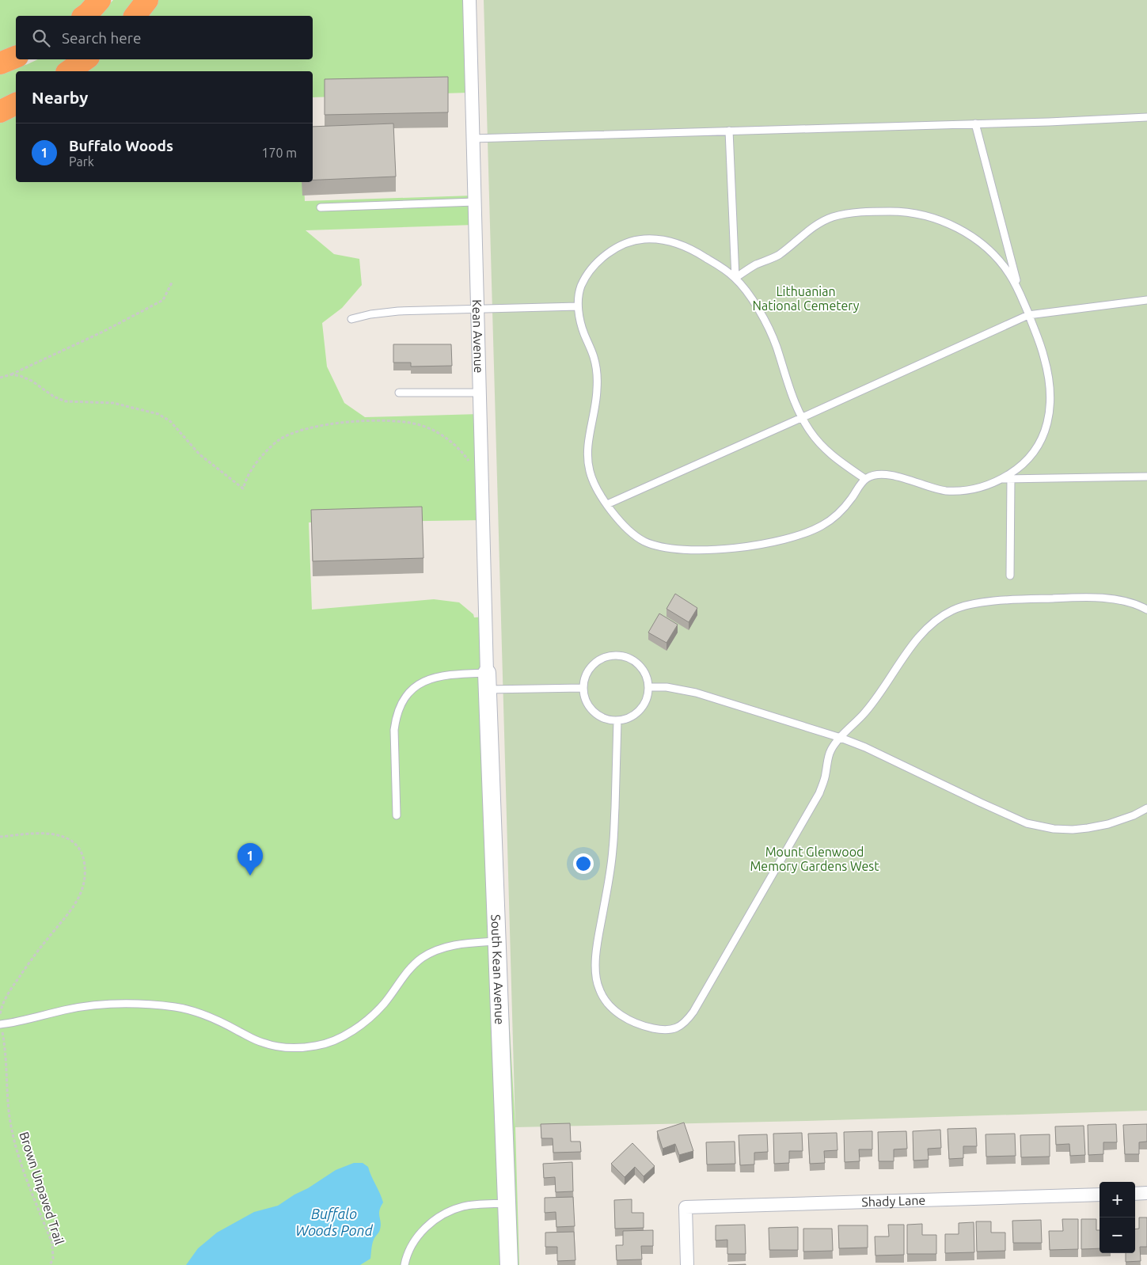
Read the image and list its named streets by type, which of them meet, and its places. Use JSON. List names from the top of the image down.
{
  "streets": {
    "street": ["Kean Avenue", "South Kean Avenue", "Shady Lane"],
    "path": ["Brown Unpaved Trail"]
  },
  "crossings": [
    ["Kean Avenue", "South Kean Avenue"]
  ],
  "water": ["Buffalo Woods Pond"],
  "parks": ["Lithuanian National Cemetery", "Mount Glenwood Memory Gardens West"],
  "page": {
    "search": "Search here",
    "heading": "Nearby",
    "list": [
      {
        "mark": "1",
        "name": "Buffalo Woods",
        "note": "Park",
        "value": "170 m"
      }
    ],
    "pins": "1",
    "map_buttons": ["+", "−"]
  }
}
